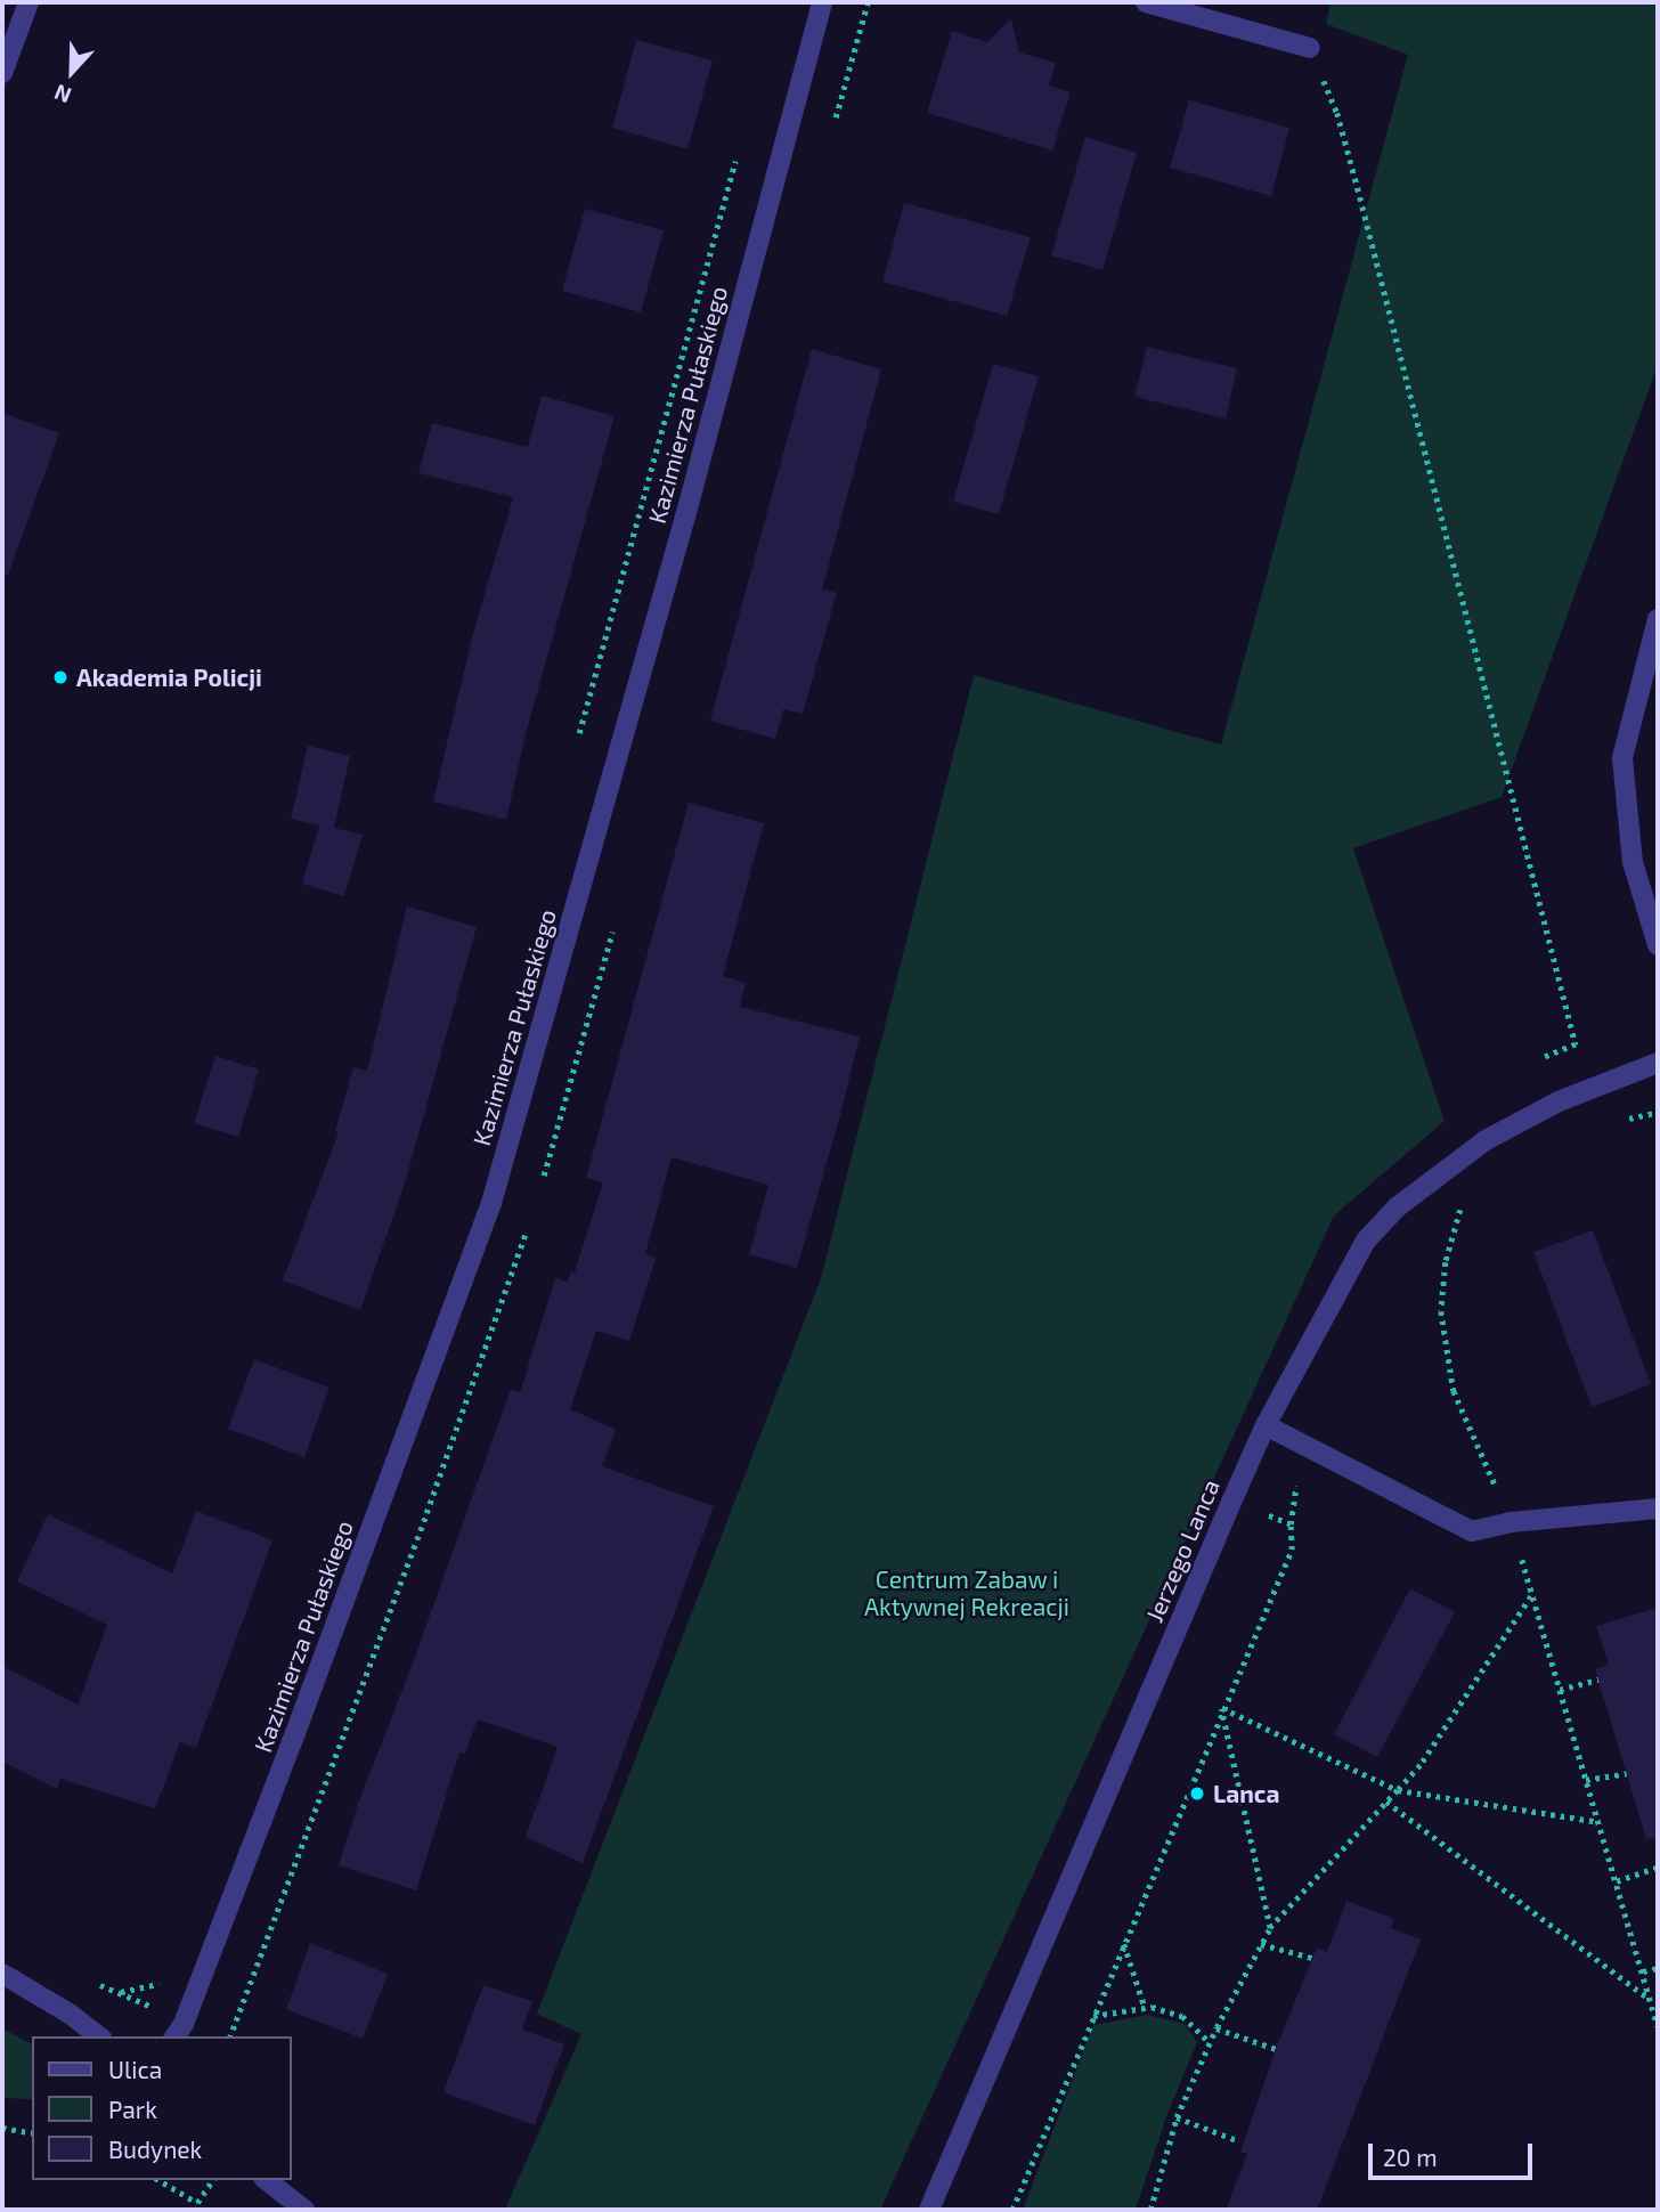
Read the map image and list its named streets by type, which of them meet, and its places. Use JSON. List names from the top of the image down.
{
  "streets": {
    "street": ["Kazimierza Pułaskiego", "Jerzego Lanca"]
  },
  "parks": ["Centrum Zabaw i Aktywnej Rekreacji"],
  "places": ["Akademia Policji", "Lanca"],
  "legend": ["Ulica", "Park", "Budynek"],
  "scale_bar": "20 m",
  "north": "bottom"
}
